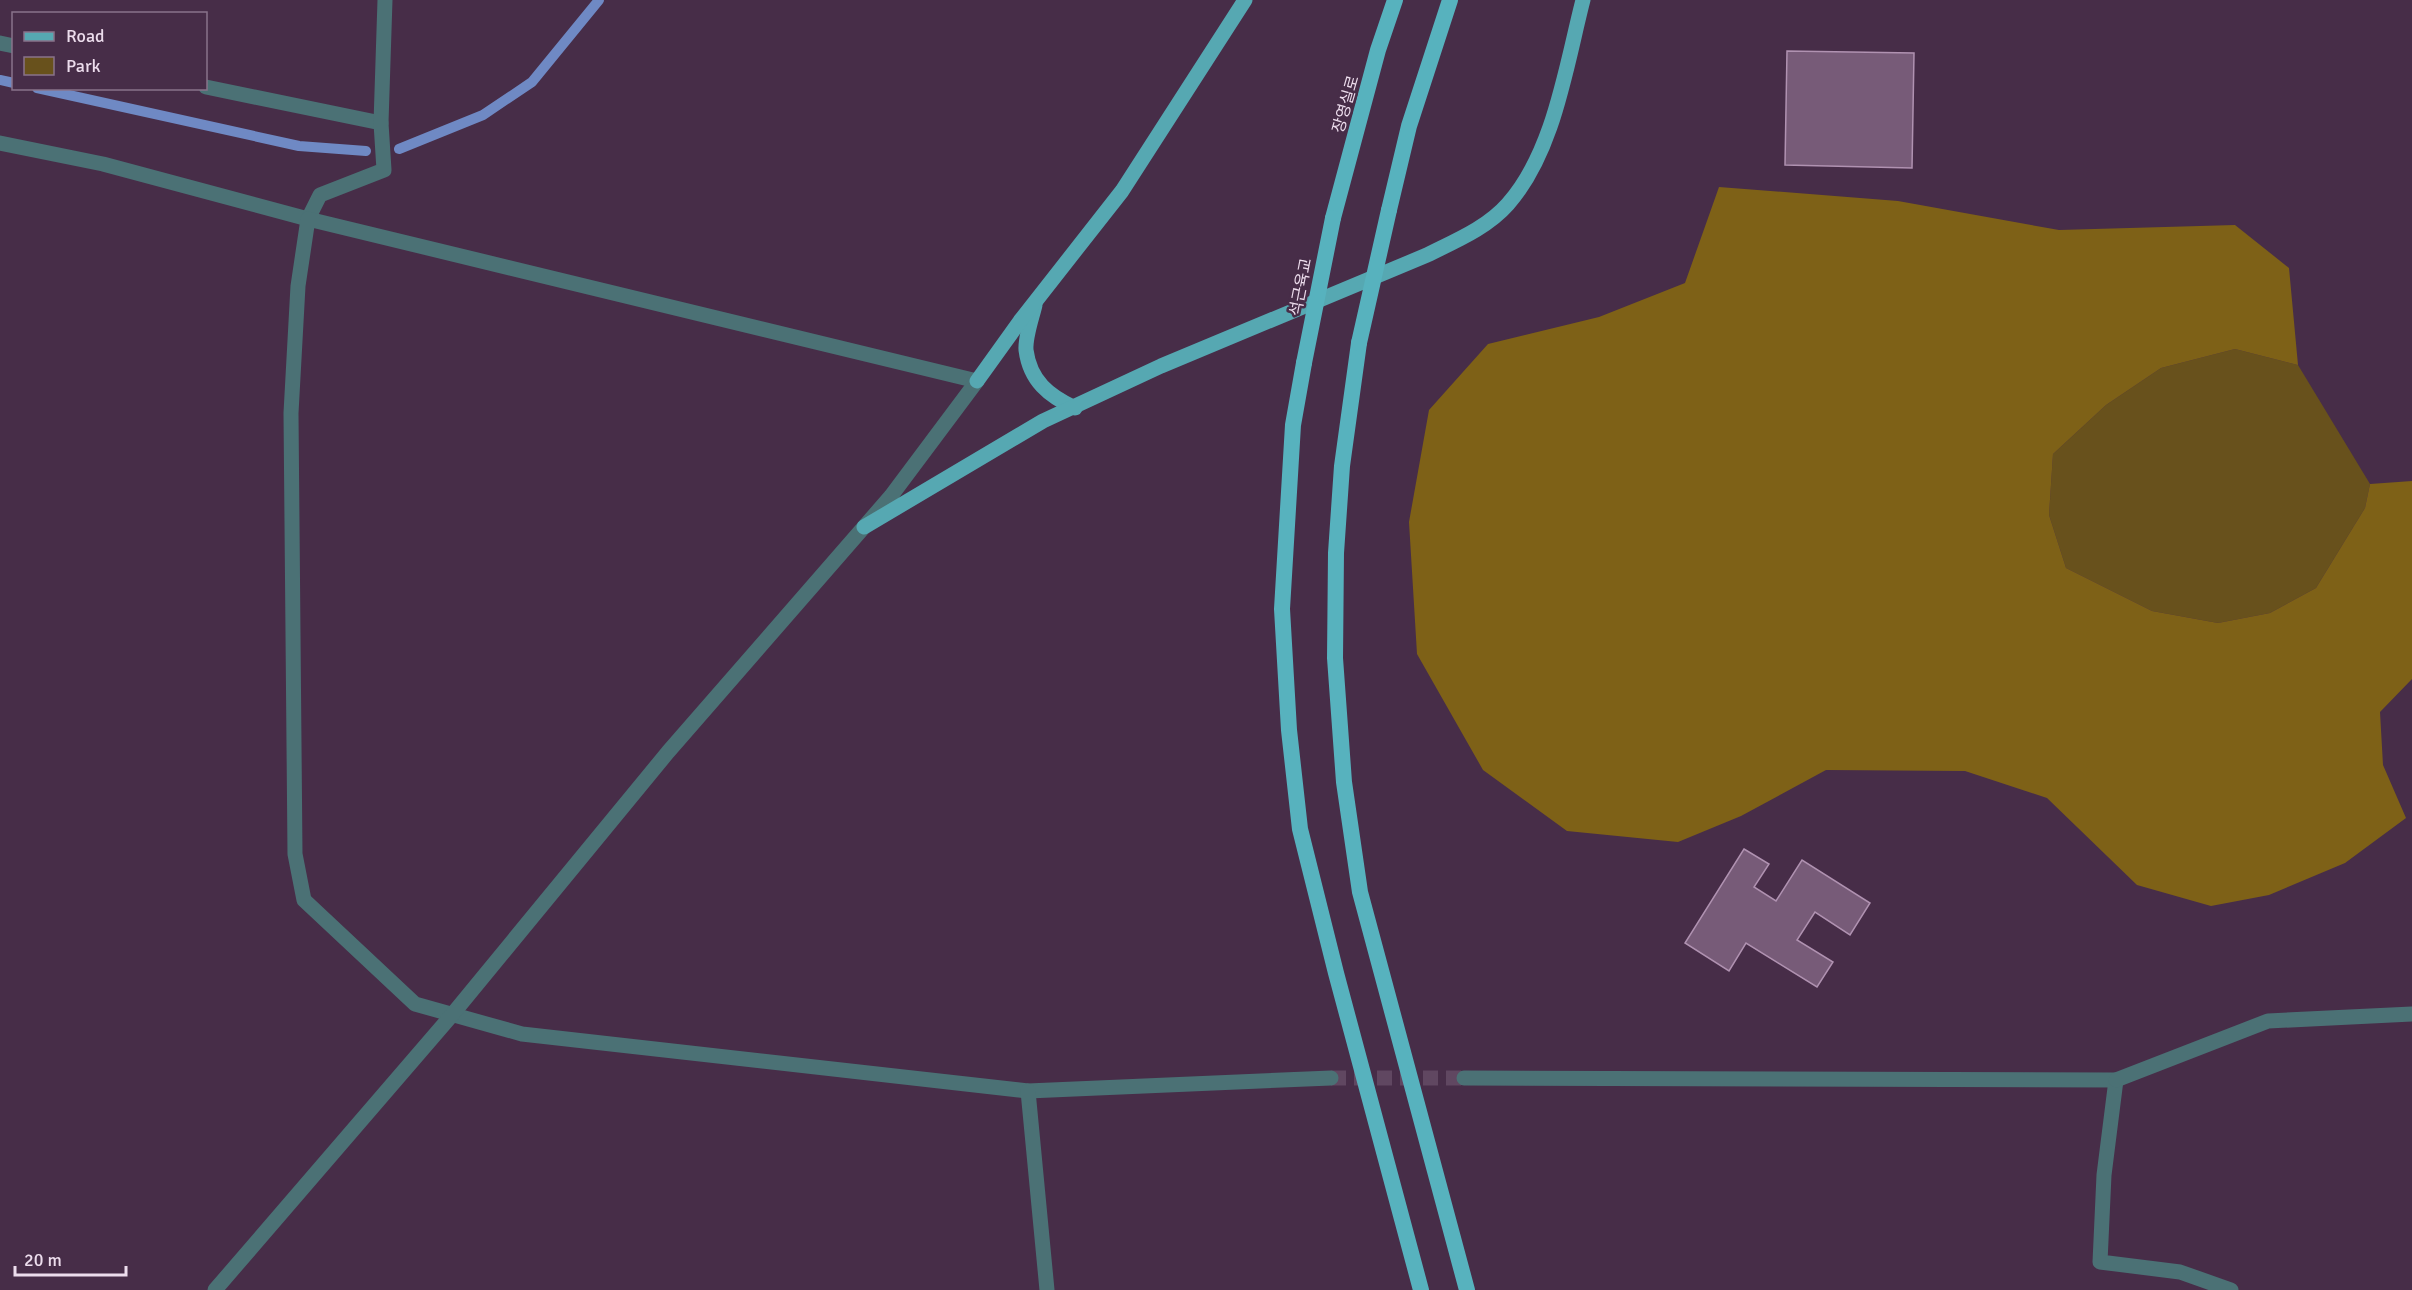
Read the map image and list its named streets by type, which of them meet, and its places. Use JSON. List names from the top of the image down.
{
  "streets": {
    "highway": ["장영실로", "석근육교"]
  },
  "crossings": [
    ["장영실로", "석근육교"]
  ],
  "legend": ["Road", "Park"],
  "scale_bar": "20 m"
}
